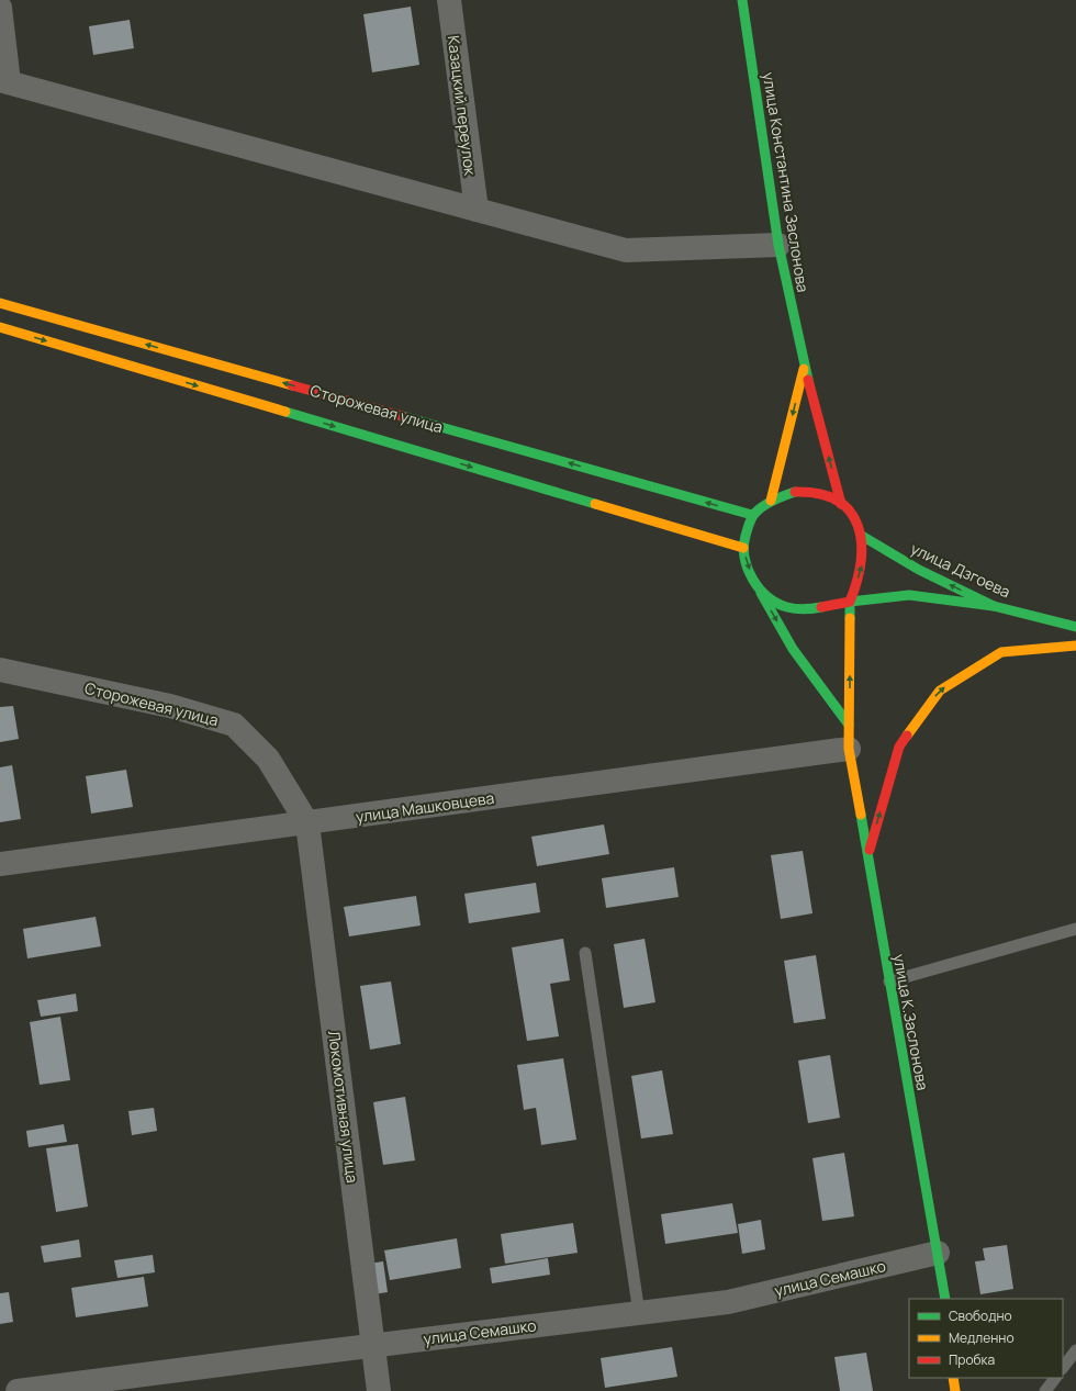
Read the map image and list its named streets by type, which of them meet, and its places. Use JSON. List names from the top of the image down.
{
  "streets": {
    "main road": [
      "улица Константина Заслонова",
      "Сторожевая улица",
      "улица Дзгоева",
      "улица К.Заслонова"
    ],
    "street": [
      "Казацкий переулок",
      "улица Машковцева",
      "Локомотивная улица",
      "улица Семашко"
    ]
  },
  "crossings": [
    ["улица Константина Заслонова", "Сторожевая улица"],
    ["улица Константина Заслонова", "улица Дзгоева"],
    ["улица Константина Заслонова", "улица К.Заслонова"],
    ["Сторожевая улица", "улица Дзгоева"],
    ["Сторожевая улица", "улица Машковцева"],
    ["Сторожевая улица", "улица К.Заслонова"],
    ["Сторожевая улица", "Локомотивная улица"],
    ["улица Дзгоева", "улица К.Заслонова"],
    ["улица Машковцева", "улица К.Заслонова"],
    ["улица Машковцева", "Локомотивная улица"],
    ["улица К.Заслонова", "улица Семашко"],
    ["Локомотивная улица", "улица Семашко"]
  ],
  "one_way": ["улица Дзгоева"],
  "legend": ["Свободно", "Медленно", "Пробка"]
}
